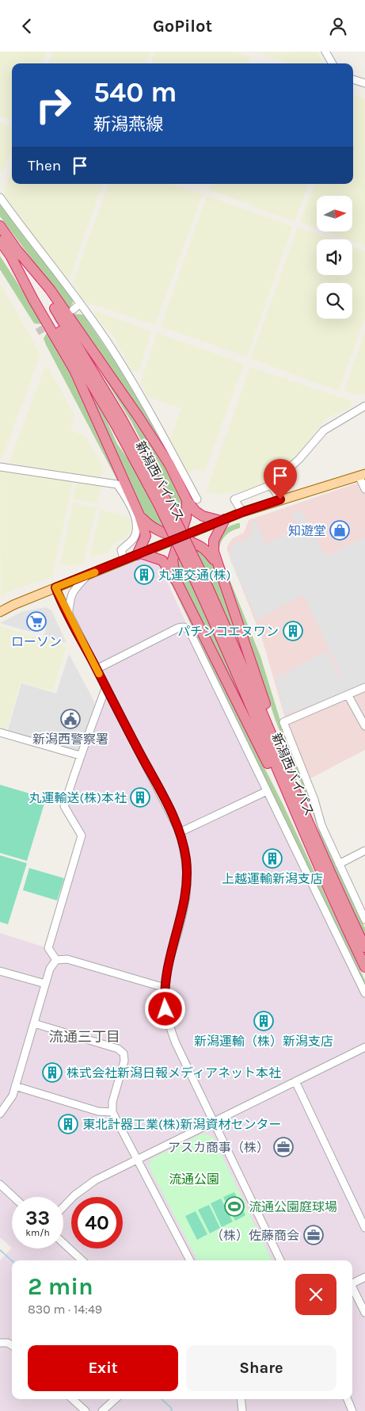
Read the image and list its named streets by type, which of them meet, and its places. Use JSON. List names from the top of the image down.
{
  "streets": {
    "highway": ["新潟西バイパス"]
  },
  "districts": ["流通三丁目"],
  "parks": ["流通公園"],
  "places": {
    "shop": ["知遊堂"],
    "building": [
      "丸運交通(株)",
      "パチンコエヌワン",
      "丸運輸送(株)本社",
      "上越運輸新潟支店",
      "新潟運輸（株）新潟支店",
      "株式会社新潟日報メディアネット本社",
      "東北計器工業(株)新潟資材センター"
    ],
    "supermarket": ["ローソン"],
    "public building": ["新潟西警察署"],
    "office": ["アスカ商事（株）", "（株）佐藤商会"],
    "sports": ["流通公園庭球場"]
  },
  "north": "right",
  "page": {
    "header": "GoPilot",
    "turn": ["540 m", "新潟燕線"],
    "then": "Then",
    "speed": "33 km/h",
    "limit": "40",
    "heading": ["2 min", "830 m · 14:49"],
    "buttons": ["Exit", "Share"]
  }
}
